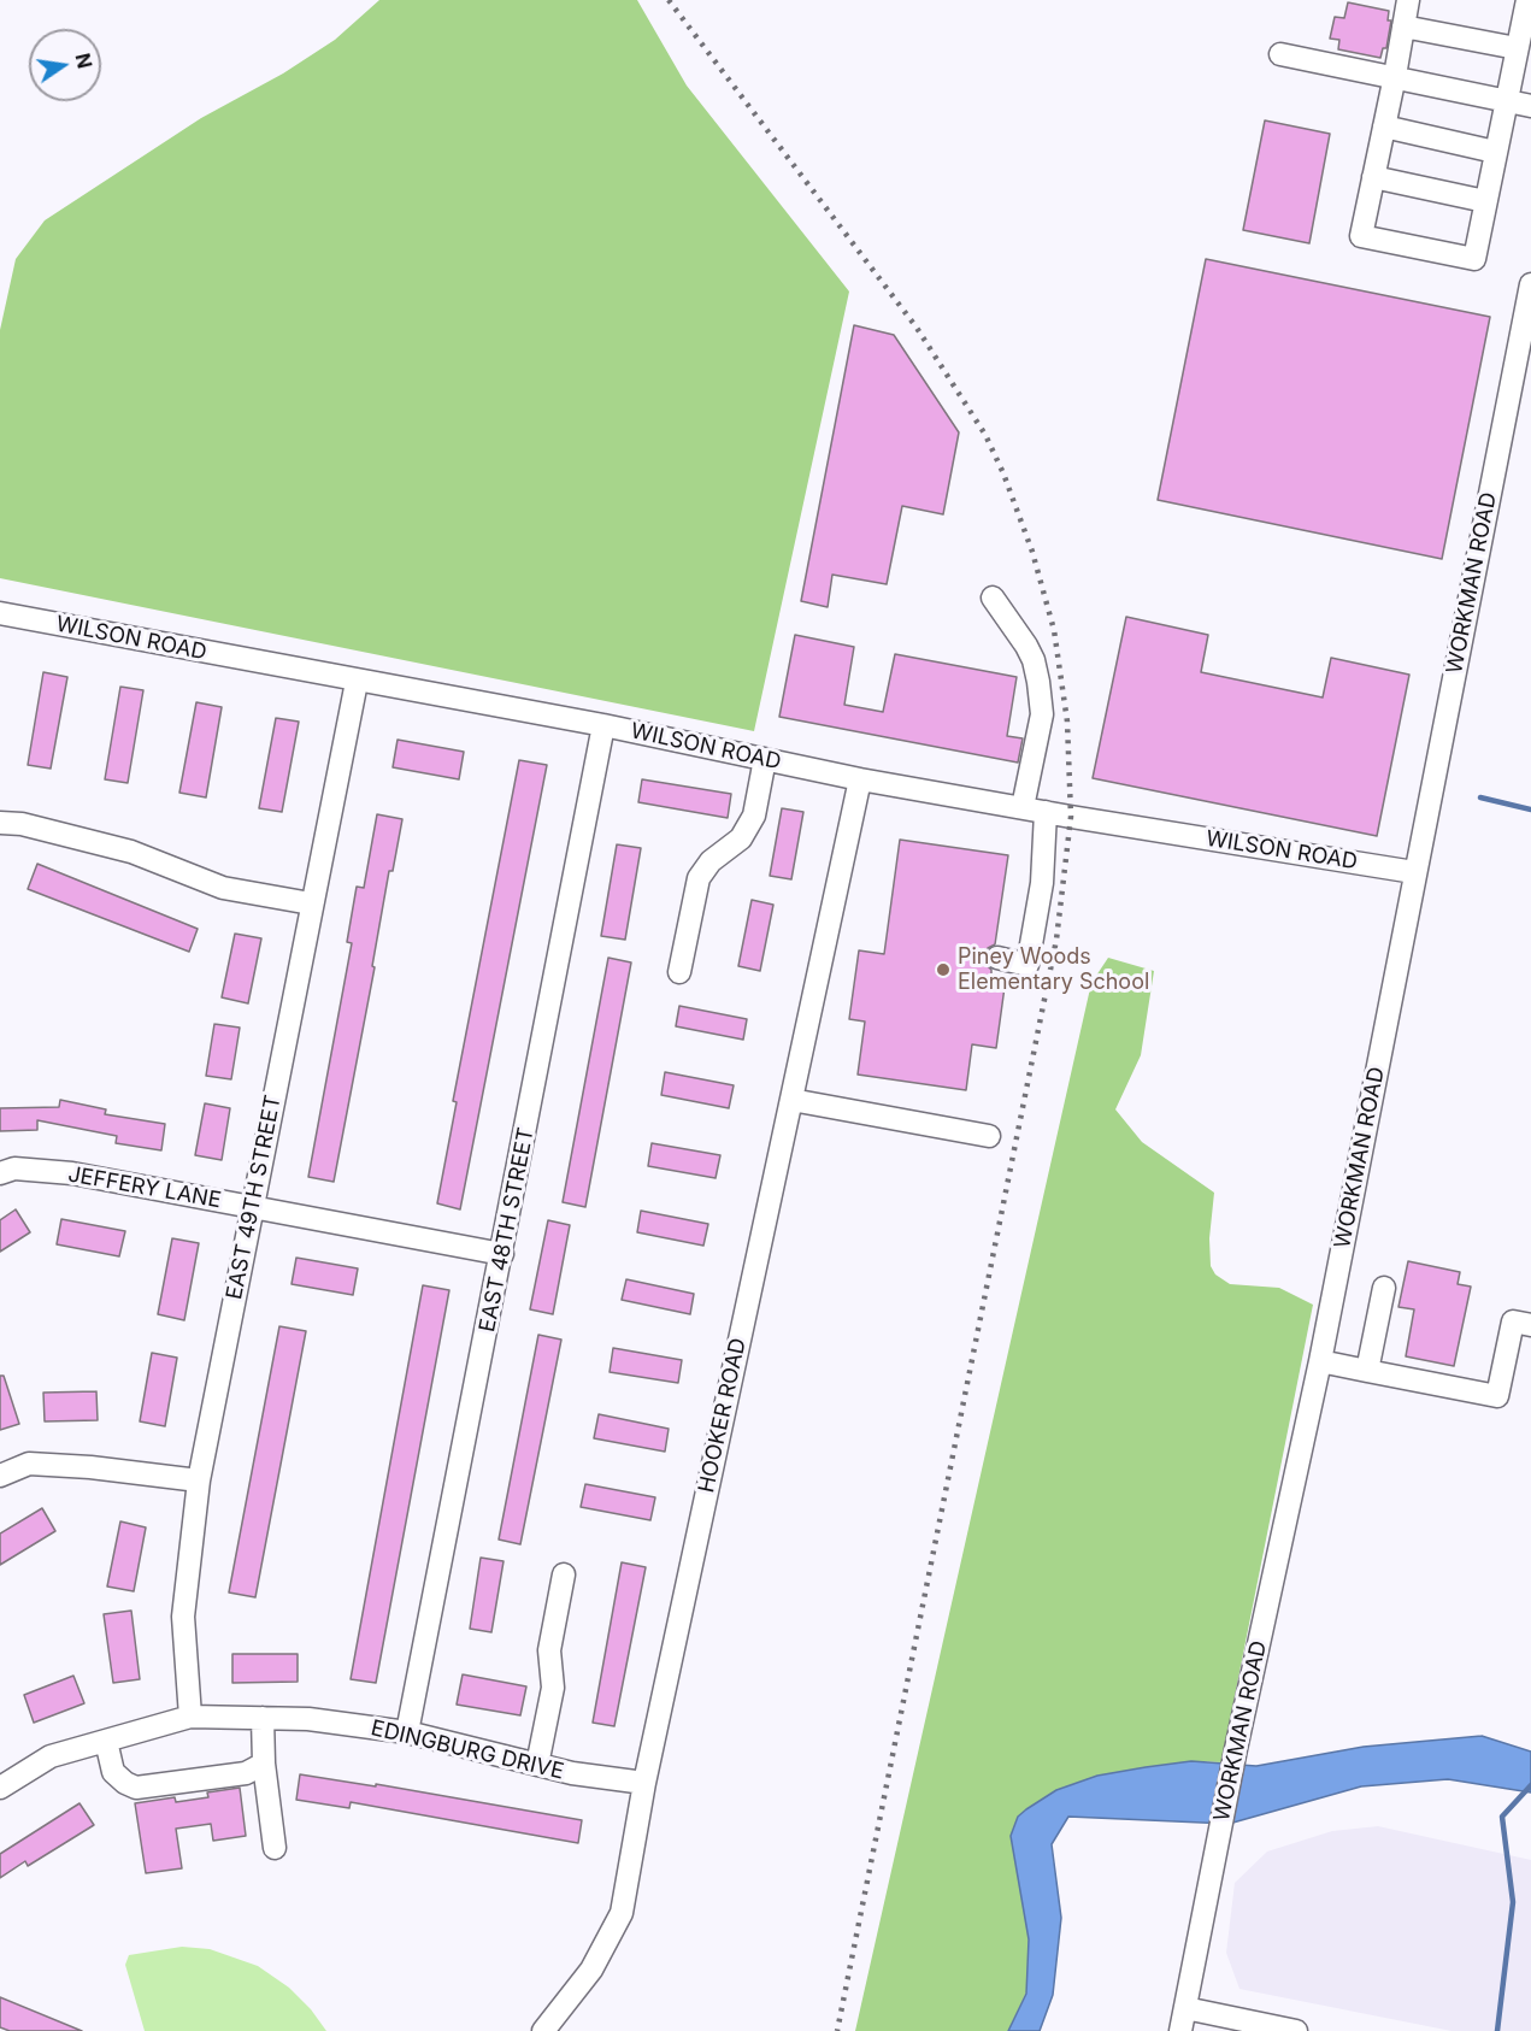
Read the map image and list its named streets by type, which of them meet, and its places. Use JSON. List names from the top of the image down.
{
  "streets": {
    "street": [
      "WORKMAN ROAD",
      "WILSON ROAD",
      "JEFFERY LANE",
      "EAST 49TH STREET",
      "EAST 48TH STREET",
      "HOOKER ROAD",
      "EDINGBURG DRIVE"
    ]
  },
  "crossings": [
    ["WORKMAN ROAD", "WILSON ROAD"],
    ["WILSON ROAD", "EAST 49TH STREET"],
    ["WILSON ROAD", "EAST 48TH STREET"],
    ["WILSON ROAD", "HOOKER ROAD"],
    ["JEFFERY LANE", "EAST 49TH STREET"],
    ["JEFFERY LANE", "EAST 48TH STREET"],
    ["EAST 49TH STREET", "EDINGBURG DRIVE"],
    ["EAST 48TH STREET", "EDINGBURG DRIVE"],
    ["HOOKER ROAD", "EDINGBURG DRIVE"]
  ],
  "places": ["Piney Woods Elementary School"],
  "north": "right"
}
